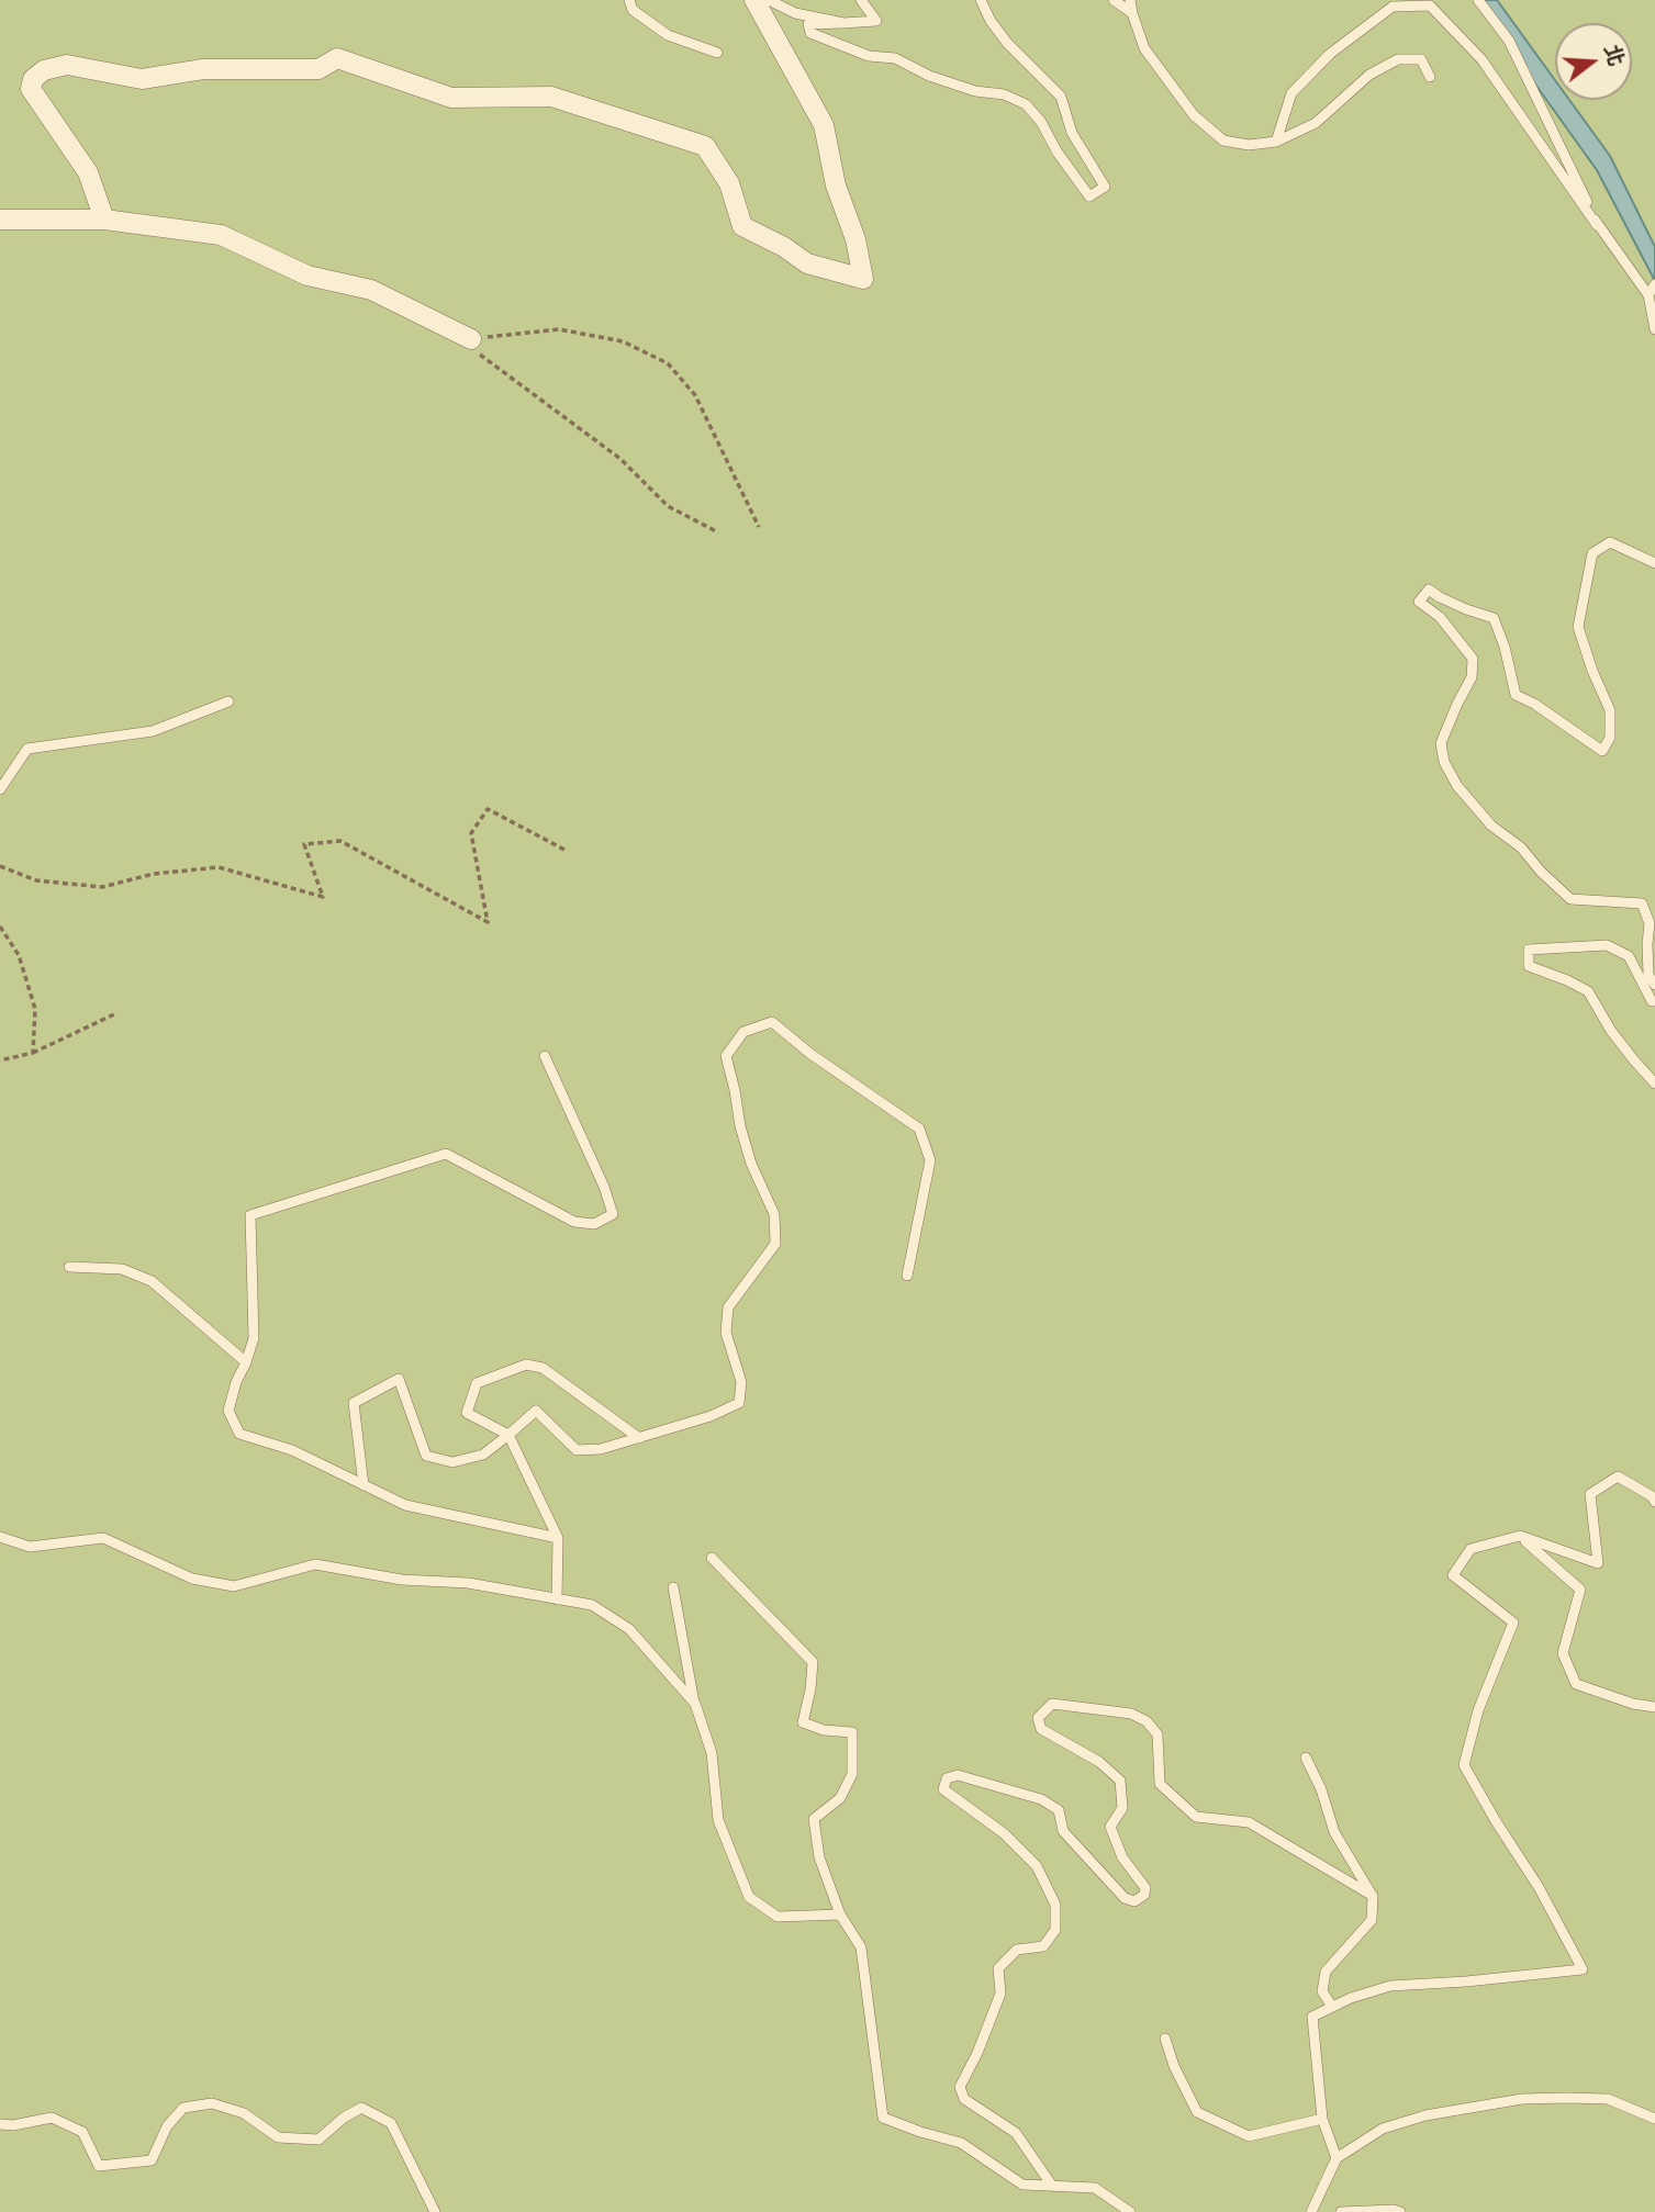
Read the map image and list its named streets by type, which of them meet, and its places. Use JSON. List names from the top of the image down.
{
  "north": "right"
}
